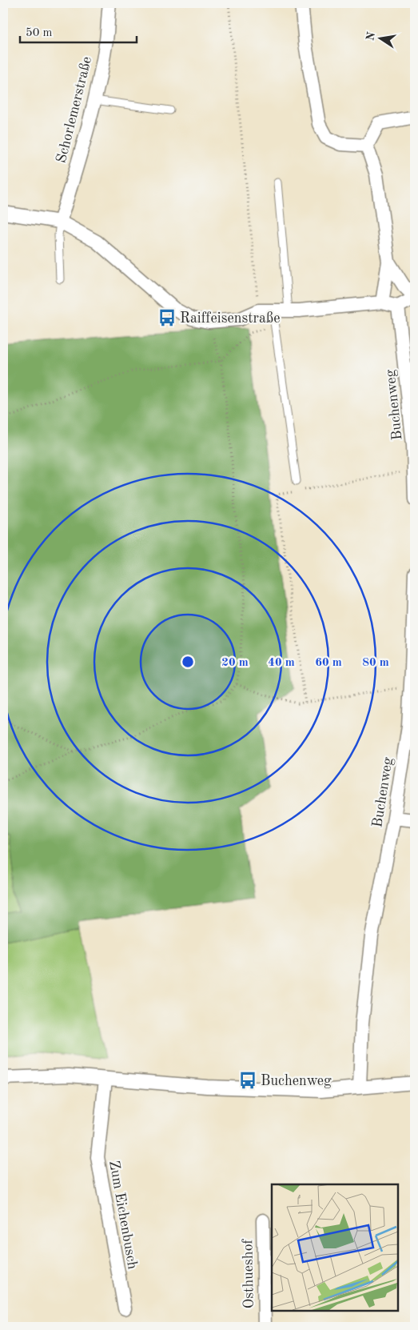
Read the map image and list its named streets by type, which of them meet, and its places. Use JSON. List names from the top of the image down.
{
  "streets": {
    "street": [
      "Schorlemerstraße",
      "Buchenweg",
      "Zum Eichenbusch",
      "Osthueshof"
    ]
  },
  "places": {
    "bus stop": ["Raiffeisenstraße", "Buchenweg"]
  },
  "scale_bar": "50 m",
  "north": "left",
  "rings": [
    "20 m",
    "40 m",
    "60 m",
    "80 m"
  ]
}
